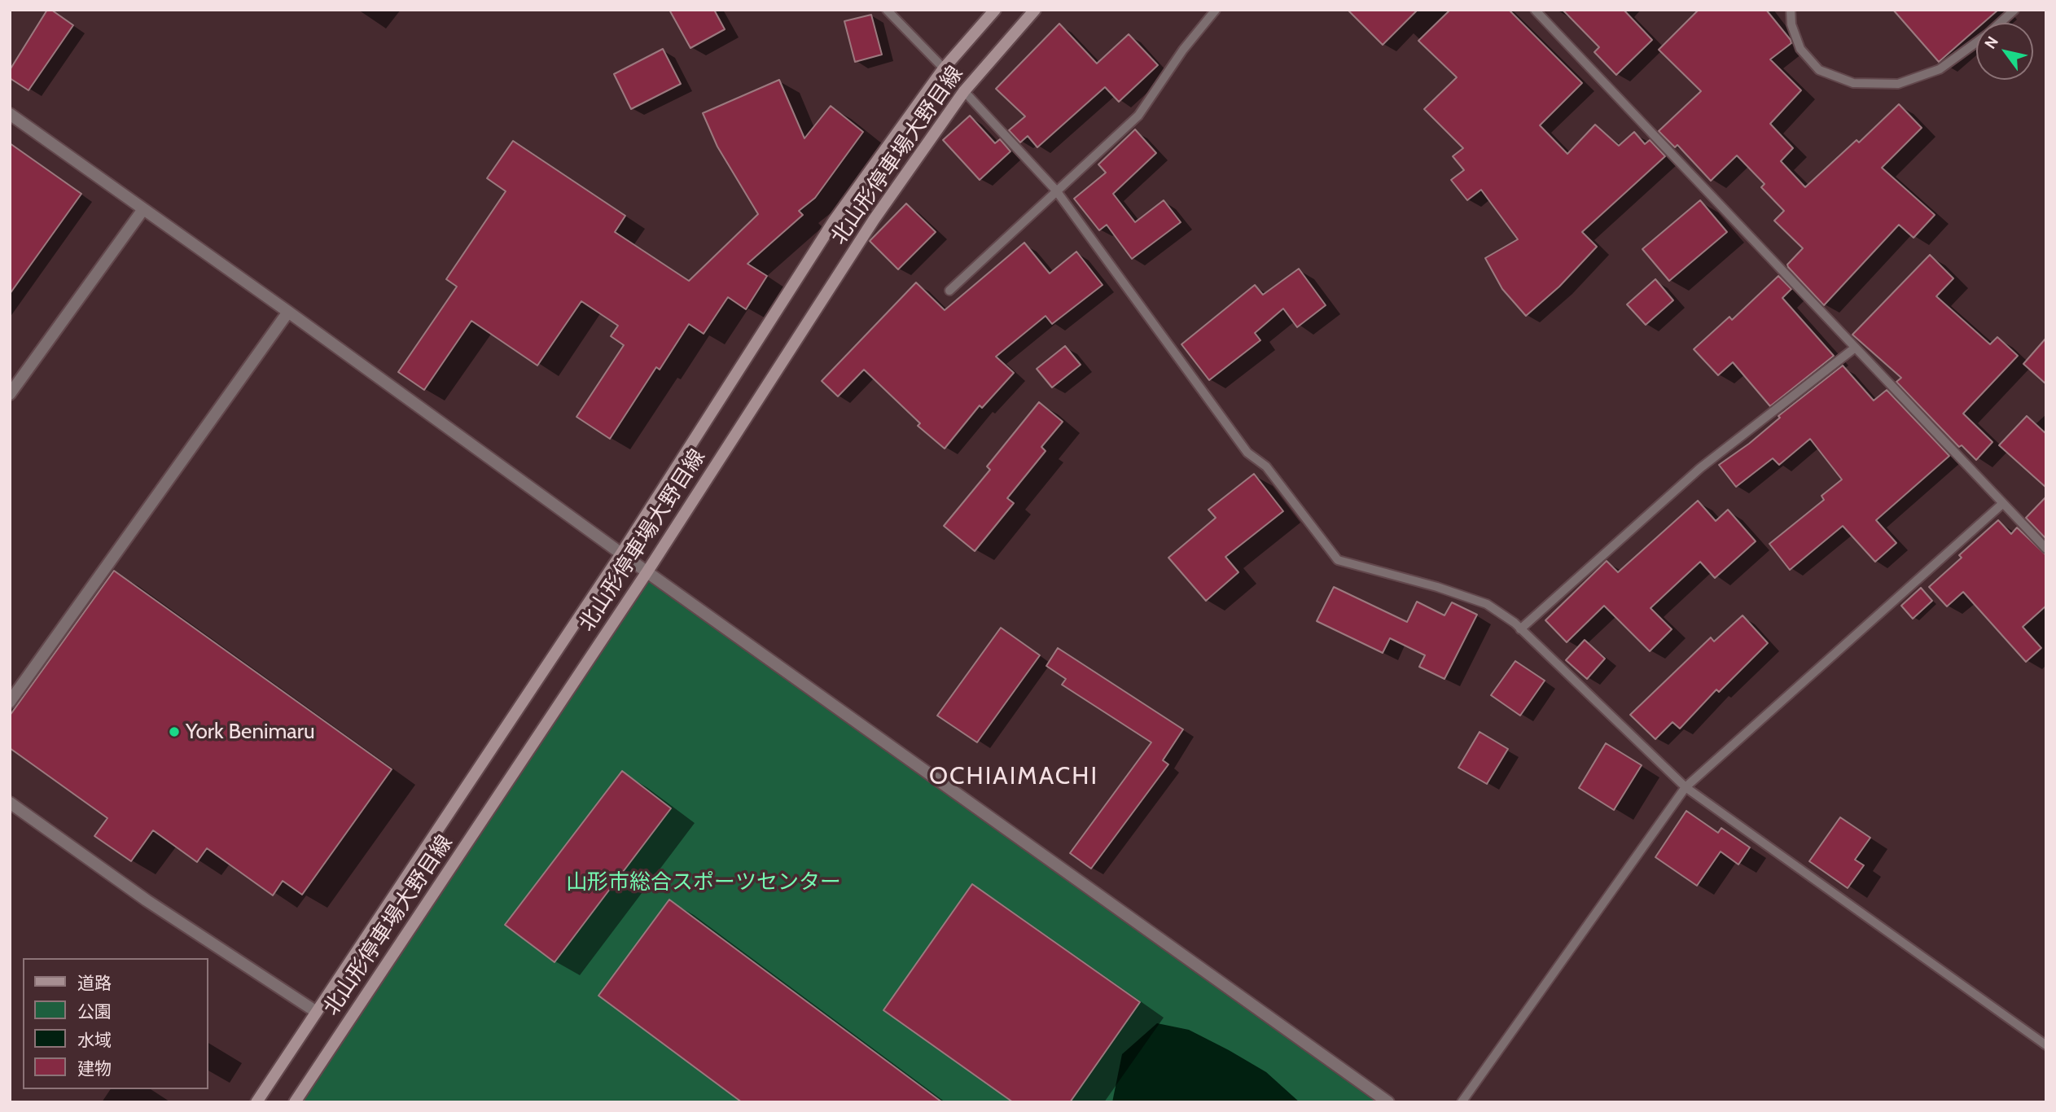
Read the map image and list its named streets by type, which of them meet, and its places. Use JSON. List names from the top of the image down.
{
  "streets": {
    "main road": ["北山形停車場大野目線"]
  },
  "districts": ["OCHIAIMACHI"],
  "parks": ["山形市総合スポーツセンター"],
  "places": ["York Benimaru"],
  "legend": [
    "道路",
    "公園",
    "水域",
    "建物"
  ],
  "north": "top left"
}
